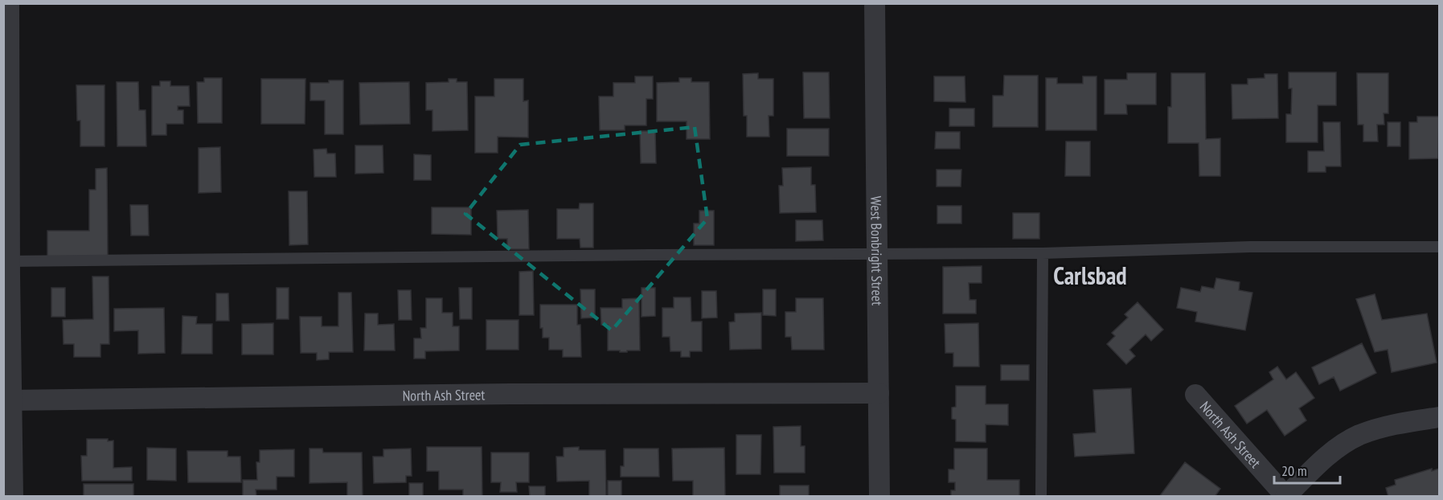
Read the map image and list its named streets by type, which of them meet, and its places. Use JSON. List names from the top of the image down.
{
  "streets": {
    "street": ["West Bonbright Street", "North Ash Street"]
  },
  "crossings": [
    ["West Bonbright Street", "North Ash Street"]
  ],
  "districts": ["Carlsbad"],
  "scale_bar": "20 m"
}
